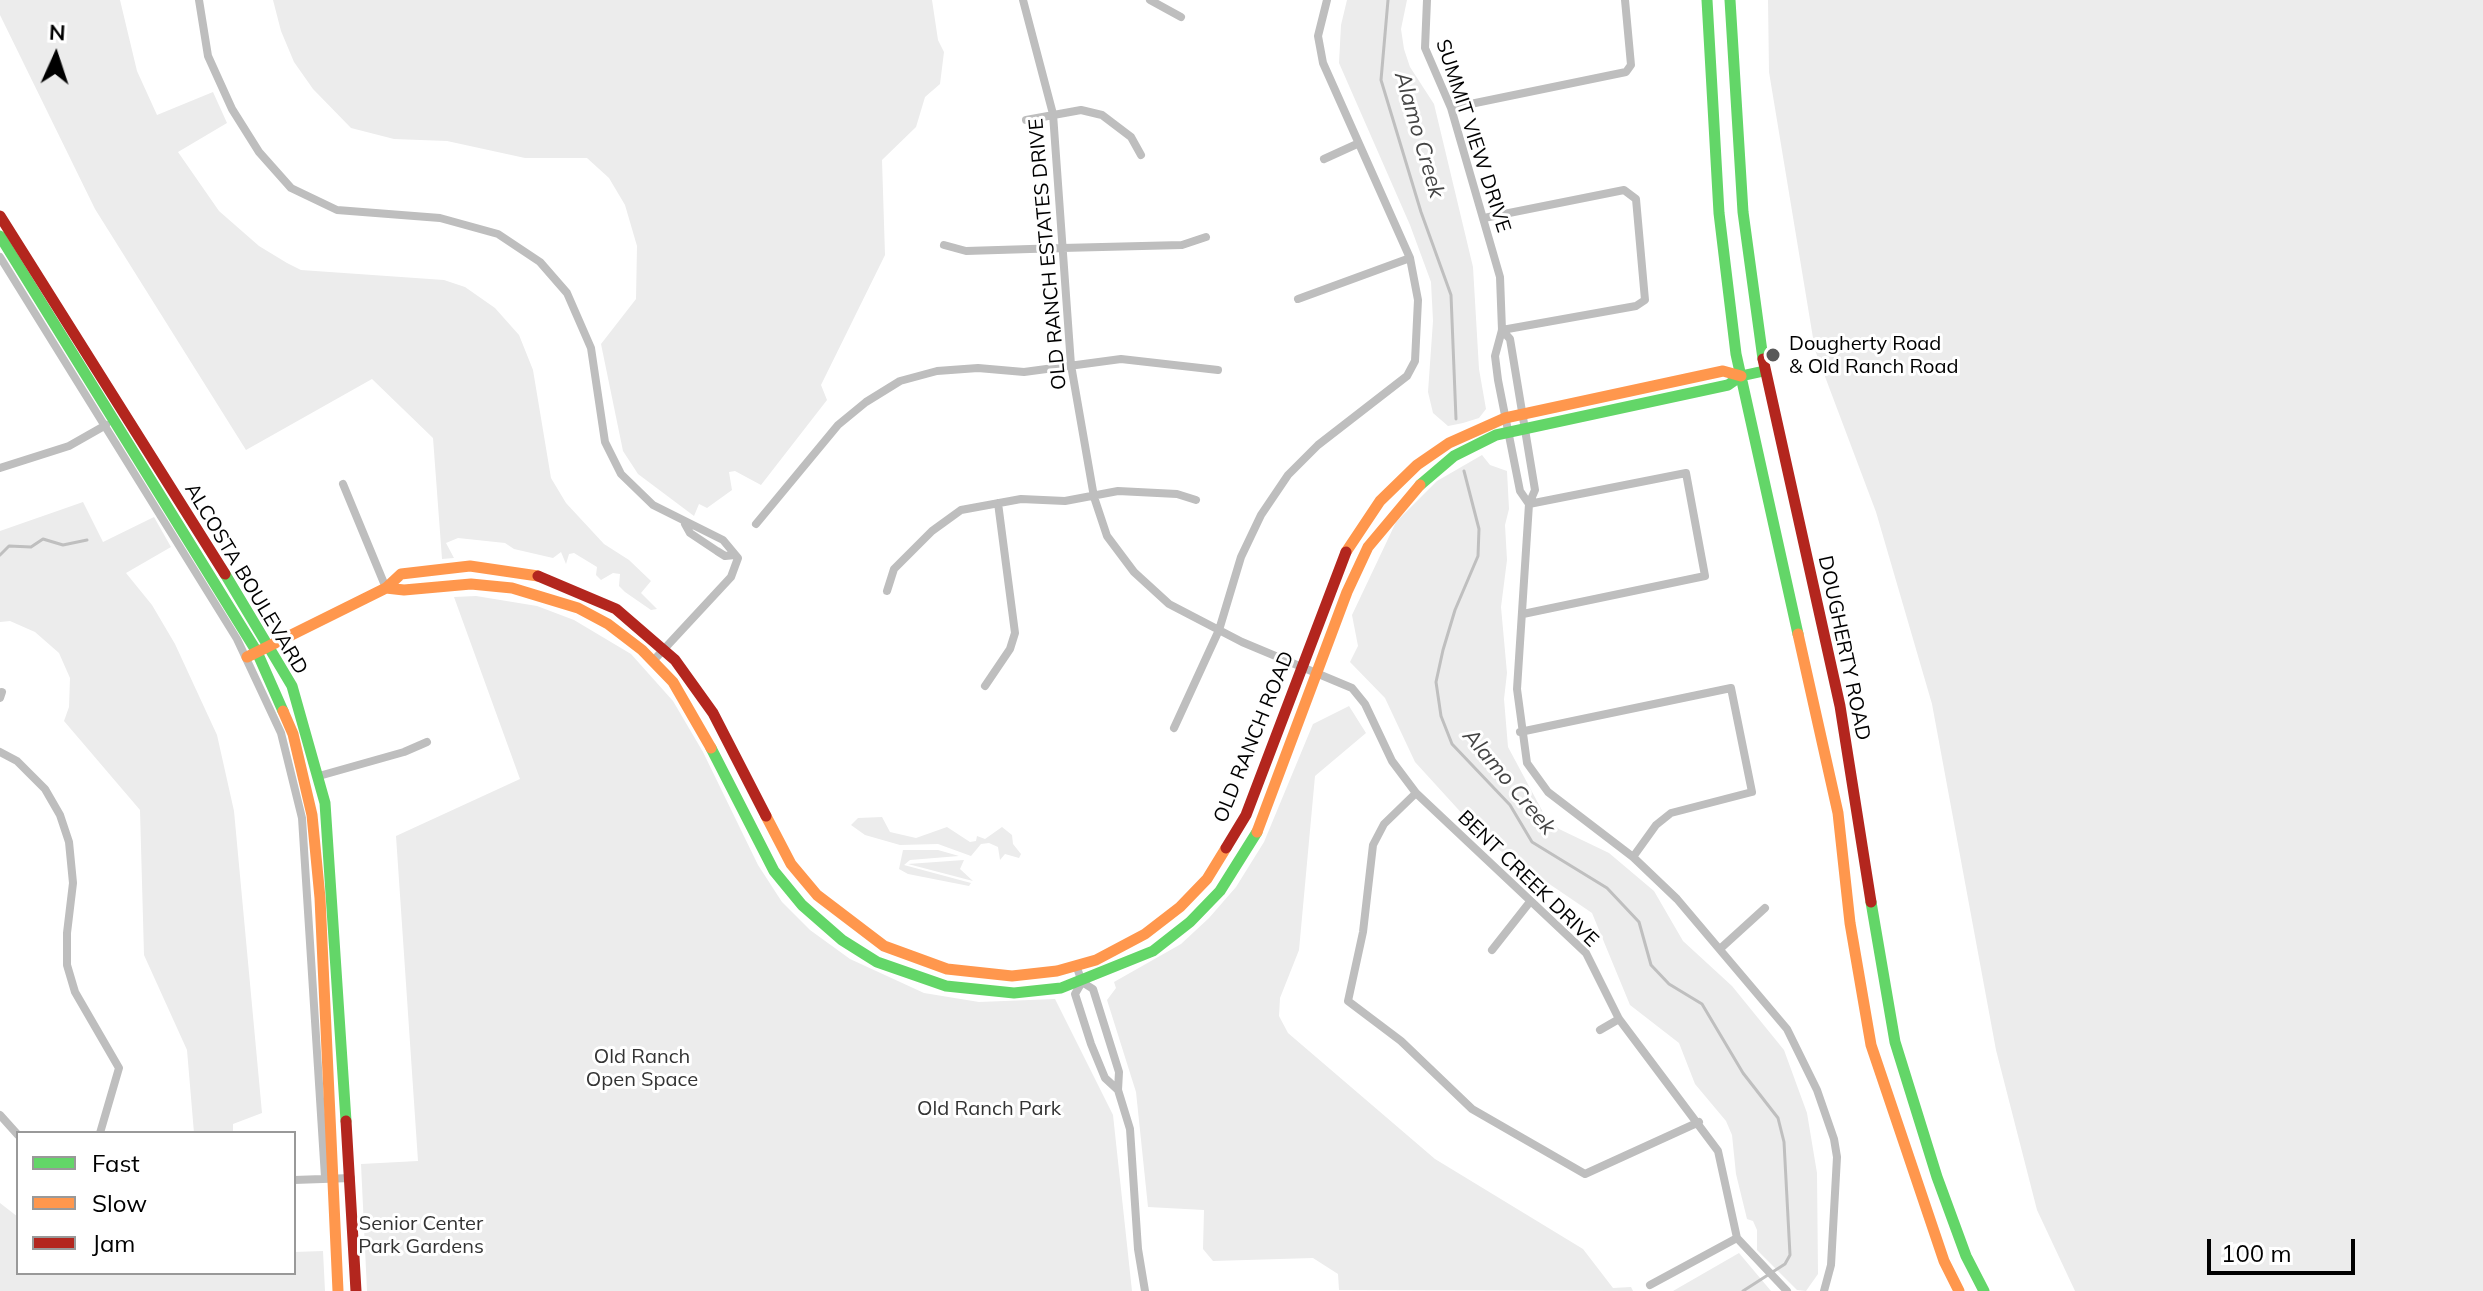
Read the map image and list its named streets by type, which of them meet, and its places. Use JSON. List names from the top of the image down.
{
  "streets": {
    "main road": ["ALCOSTA BOULEVARD", "DOUGHERTY ROAD", "OLD RANCH ROAD"],
    "street": ["SUMMIT VIEW DRIVE", "OLD RANCH ESTATES DRIVE", "BENT CREEK DRIVE"]
  },
  "crossings": [
    ["SUMMIT VIEW DRIVE", "OLD RANCH ROAD"],
    ["OLD RANCH ESTATES DRIVE", "OLD RANCH ROAD"],
    ["OLD RANCH ESTATES DRIVE", "BENT CREEK DRIVE"],
    ["ALCOSTA BOULEVARD", "OLD RANCH ROAD"],
    ["DOUGHERTY ROAD", "OLD RANCH ROAD"],
    ["OLD RANCH ROAD", "BENT CREEK DRIVE"]
  ],
  "water": ["Alamo Creek"],
  "parks": ["Old Ranch Open Space", "Old Ranch Park", "Senior Center Park Gardens"],
  "places": ["Dougherty Road & Old Ranch Road"],
  "legend": ["Fast", "Slow", "Jam"],
  "scale_bar": "100 m",
  "north": "top"
}
